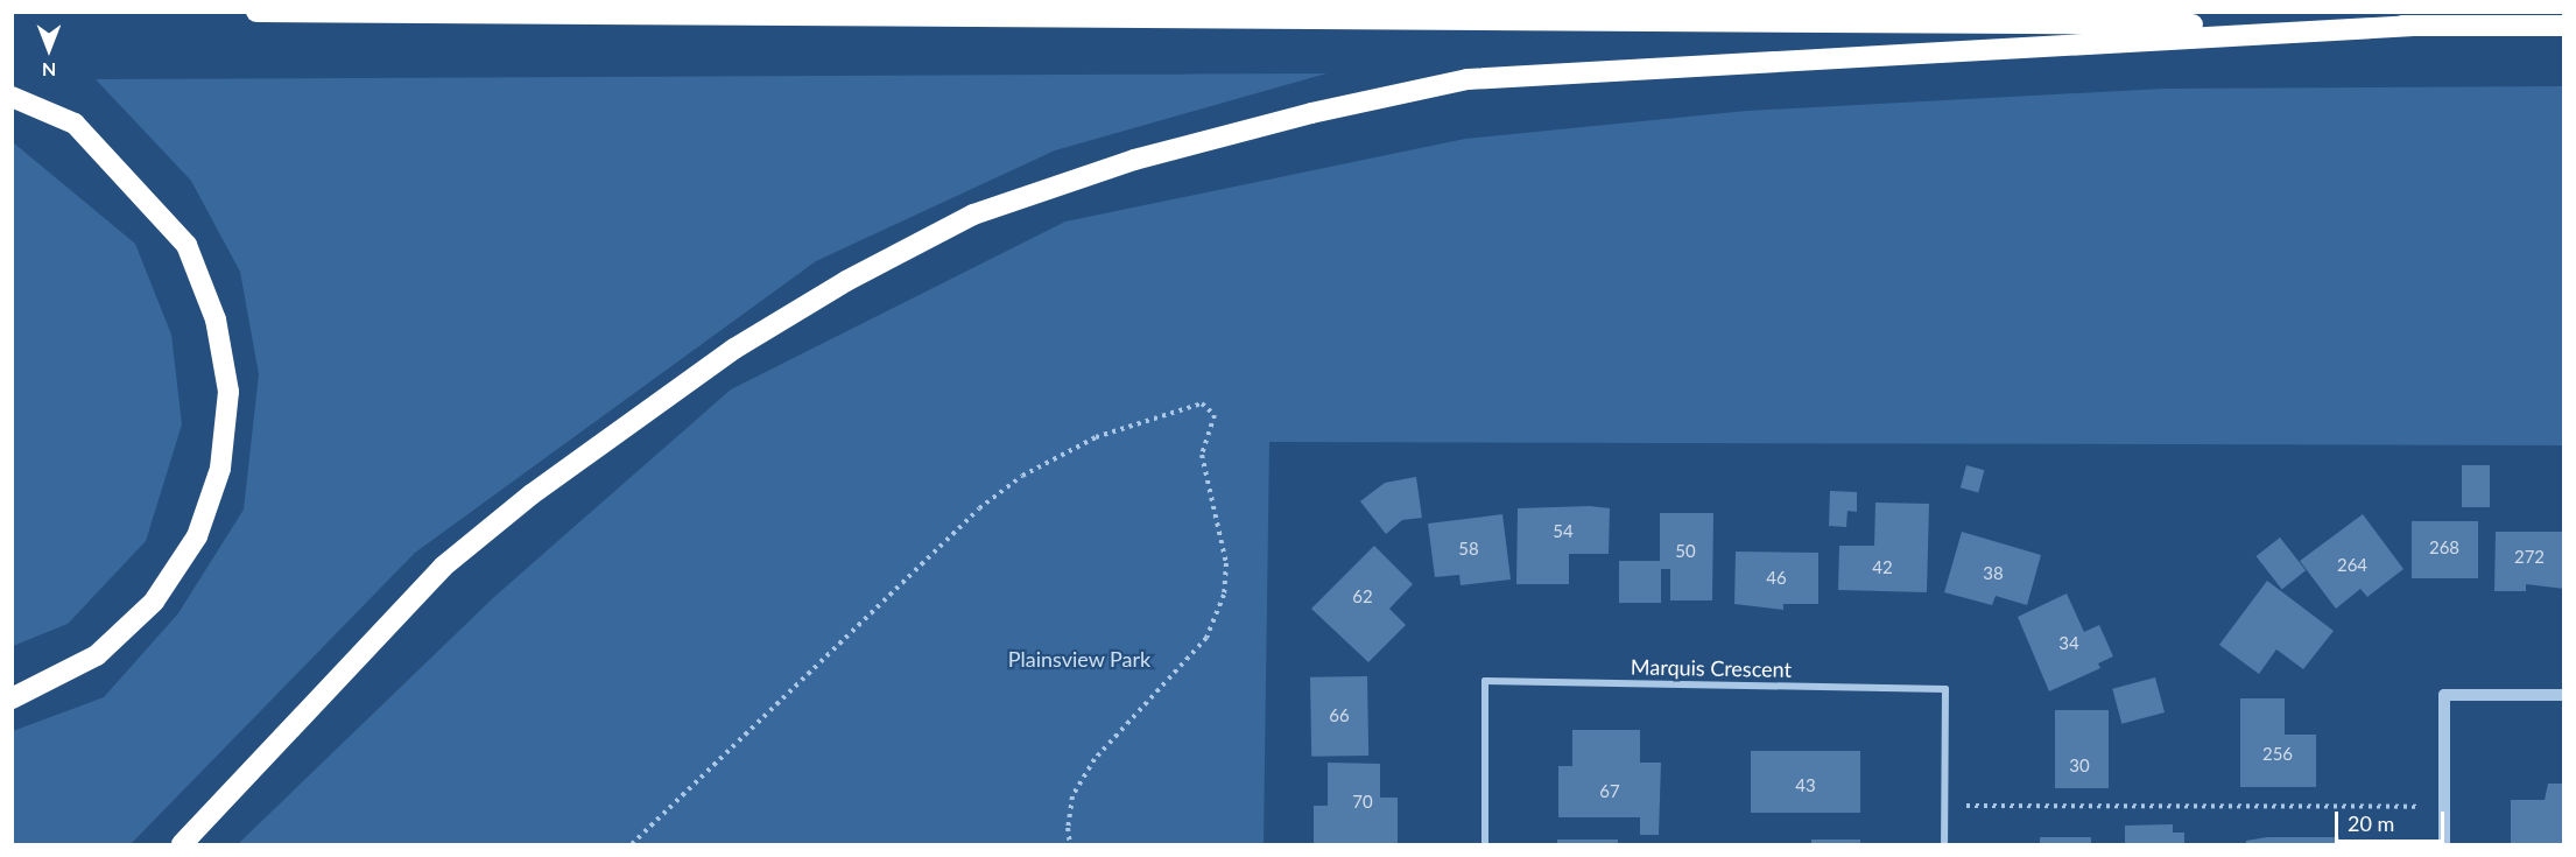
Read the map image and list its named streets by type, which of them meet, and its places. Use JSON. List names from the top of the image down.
{
  "streets": {
    "street": ["Marquis Crescent"]
  },
  "parks": ["Plainsview Park"],
  "house_numbers": [
    "54",
    "268",
    "58",
    "50",
    "272",
    "264",
    "42",
    "38",
    "46",
    "62",
    "34",
    "66",
    "256",
    "30",
    "43",
    "67",
    "70"
  ],
  "scale_bar": "20 m",
  "north": "bottom"
}
